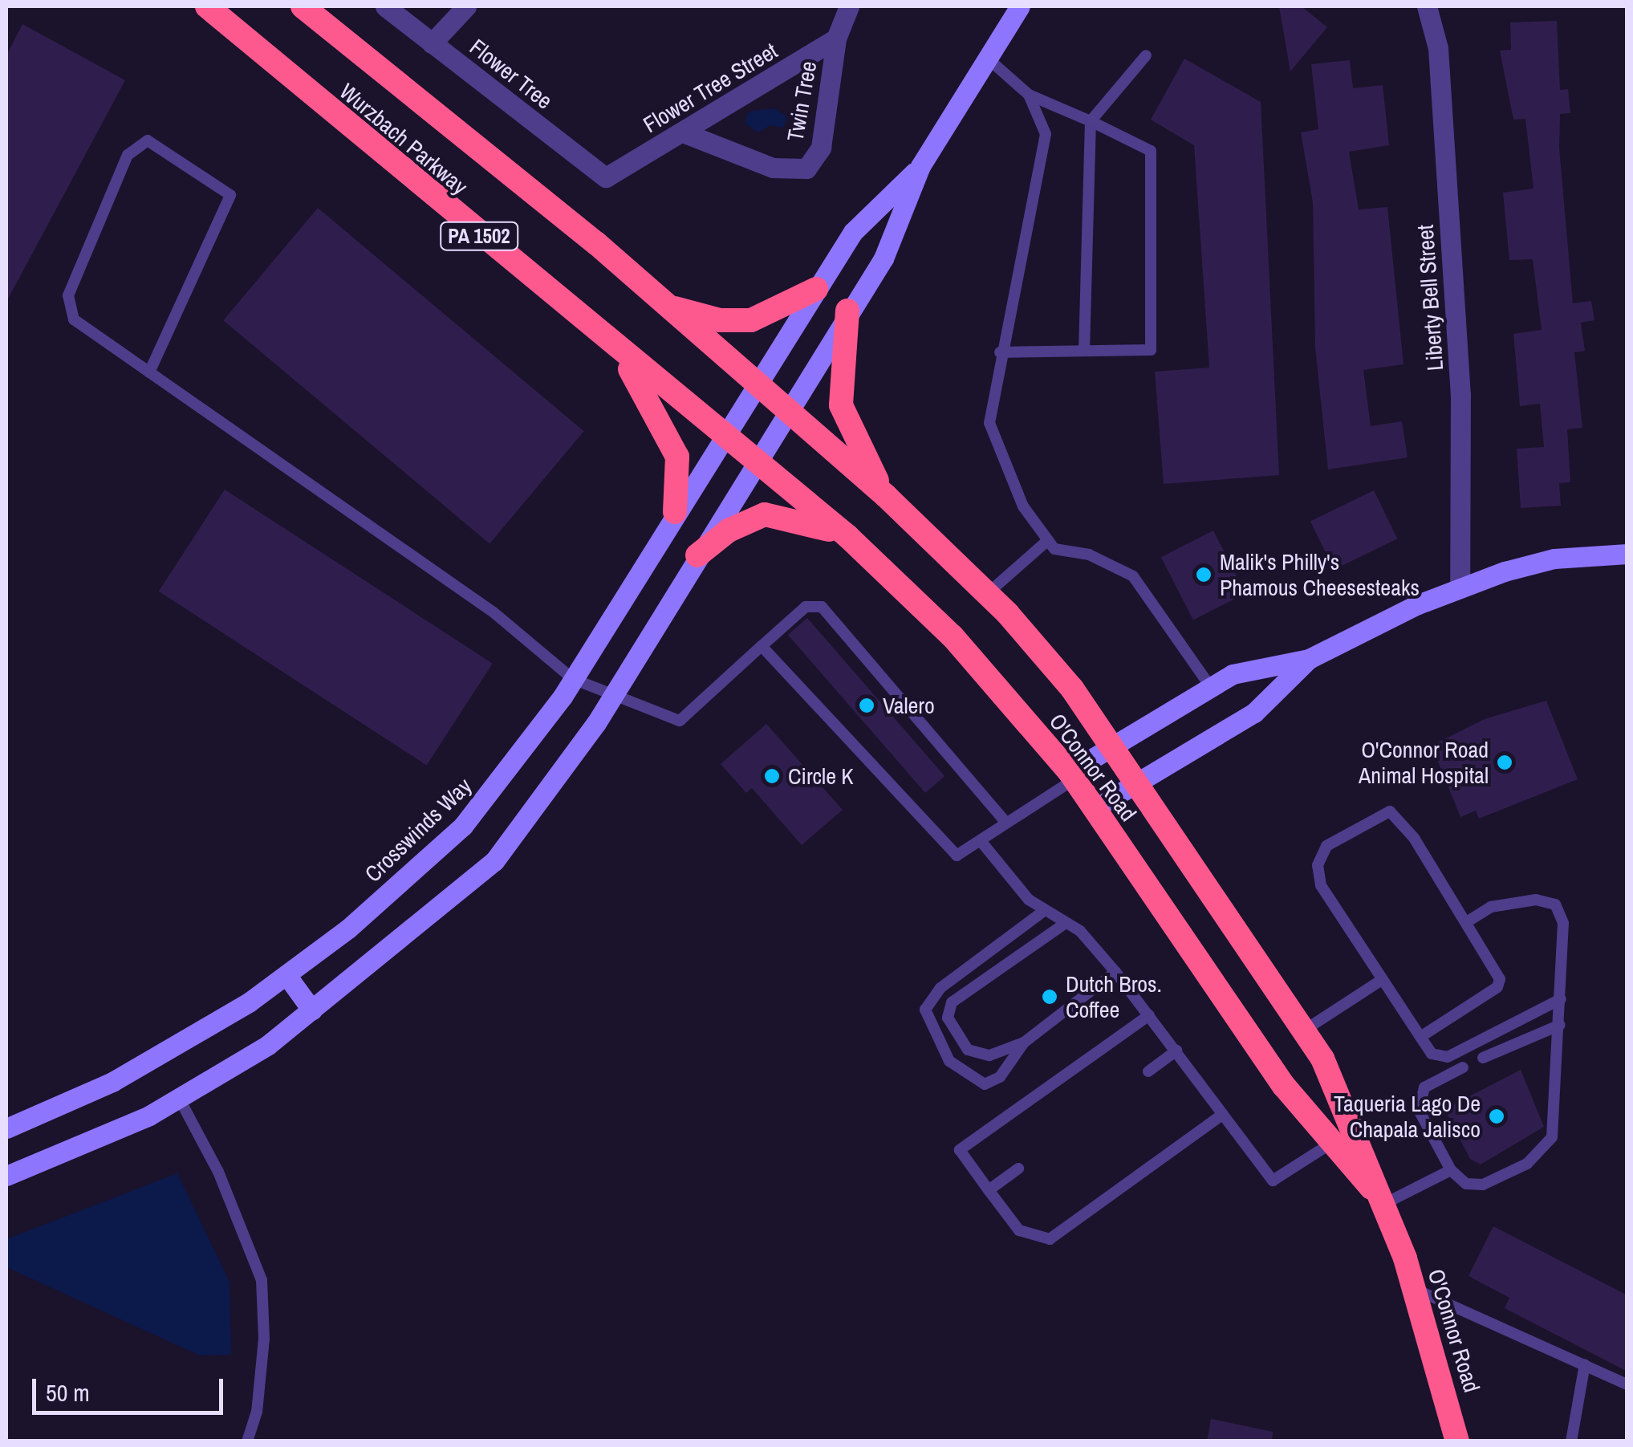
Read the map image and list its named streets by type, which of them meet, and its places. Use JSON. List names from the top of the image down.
{
  "streets": {
    "highway": ["Wurzbach Parkway", "PA 1502", "O'Connor Road"],
    "main road": ["Crosswinds Way"],
    "street": [
      "Flower Tree",
      "Flower Tree Street",
      "Twin Tree",
      "Liberty Bell Street"
    ]
  },
  "crossings": [
    ["Flower Tree", "Flower Tree Street"],
    ["Flower Tree Street", "Twin Tree"],
    ["Wurzbach Parkway", "O'Connor Road"],
    ["Wurzbach Parkway", "Crosswinds Way"]
  ],
  "places": [
    "Malik's Philly's Phamous Cheesesteaks",
    "Valero",
    "O'Connor Road Animal Hospital",
    "Circle K",
    "Dutch Bros. Coffee",
    "Taqueria Lago De Chapala Jalisco"
  ],
  "scale_bar": "50 m"
}
